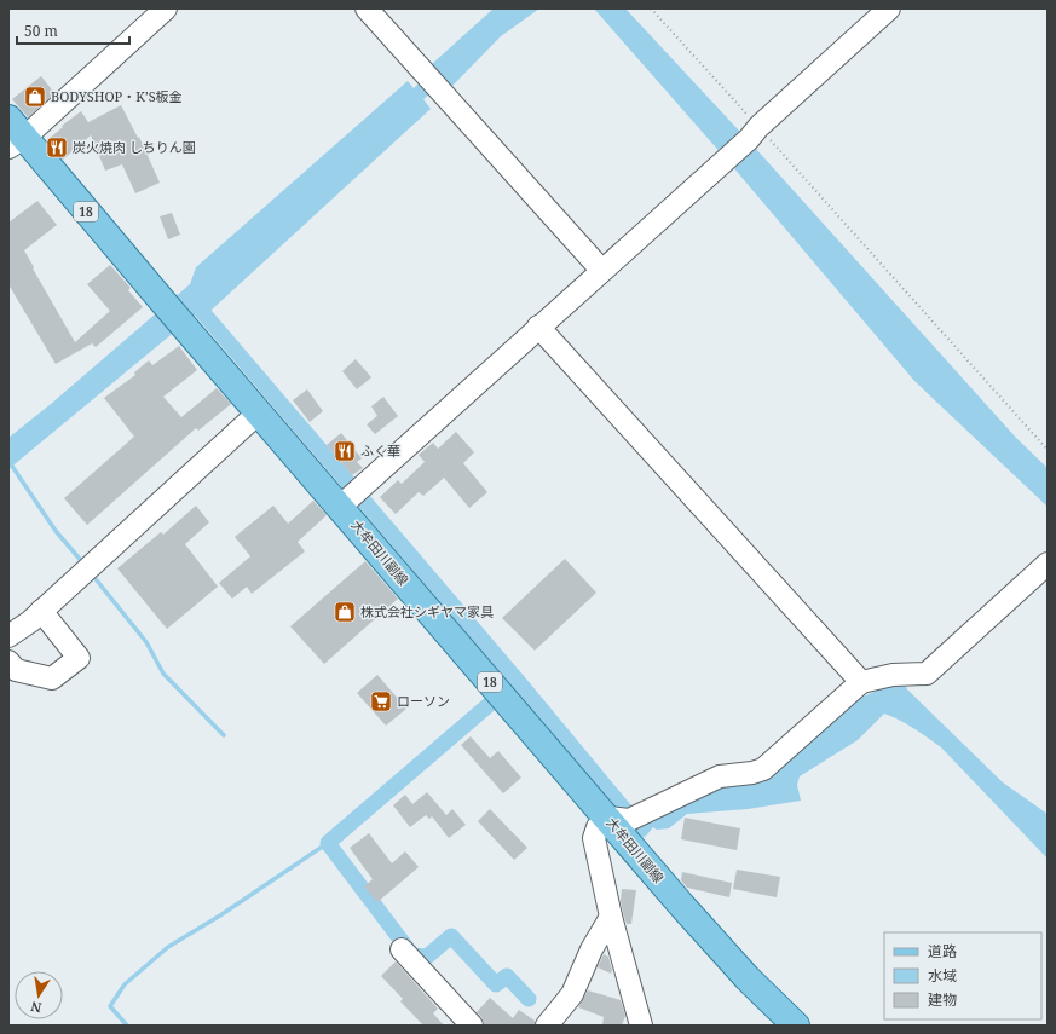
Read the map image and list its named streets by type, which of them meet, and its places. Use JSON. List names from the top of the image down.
{
  "streets": {
    "main road": ["18", "大牟田川副線"]
  },
  "places": {
    "shop": ["BODYSHOP・K’S板金", "株式会社シギヤマ家具"],
    "restaurant": ["炭火焼肉 しちりん園", "ふく華"],
    "supermarket": ["ローソン"]
  },
  "legend": ["道路", "水域", "建物"],
  "scale_bar": "50 m",
  "north": "bottom"
}
